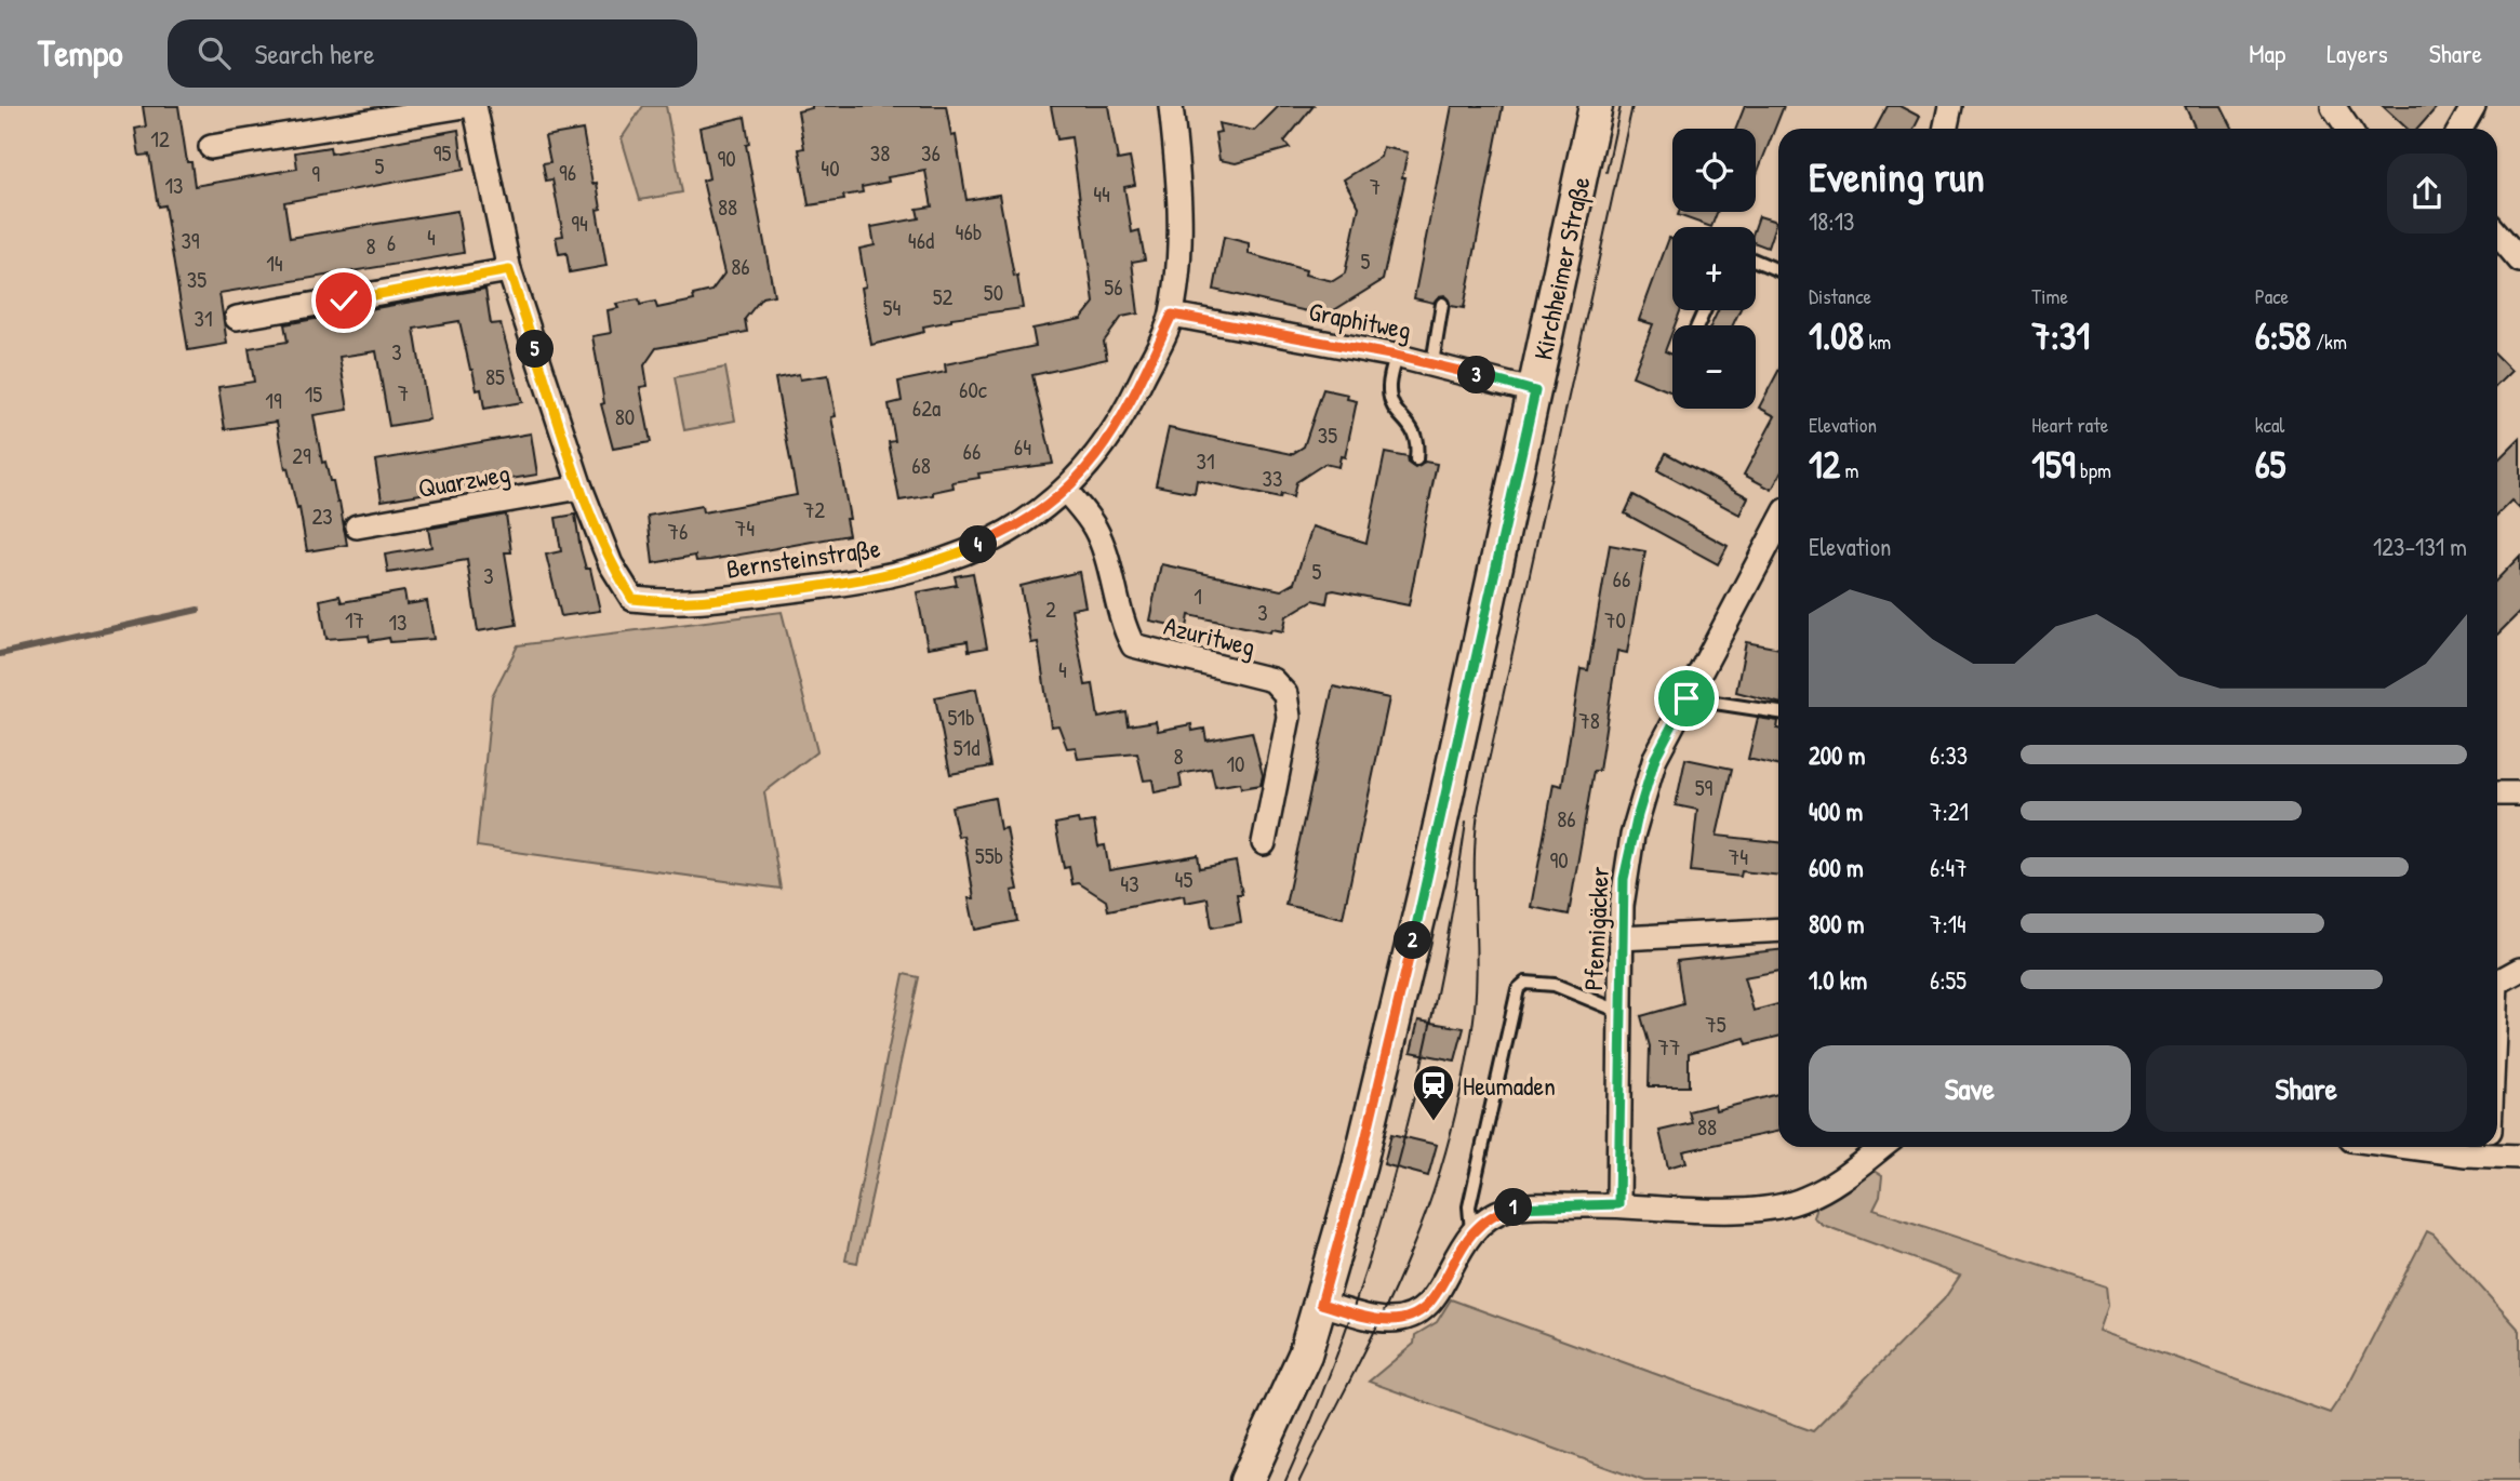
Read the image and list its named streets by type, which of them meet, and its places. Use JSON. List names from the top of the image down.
{
  "streets": {
    "main road": ["Kirchheimer Straße"],
    "street": [
      "Graphitweg",
      "Quarzweg",
      "Bernsteinstraße",
      "Azuritweg",
      "Pfennigäcker"
    ]
  },
  "crossings": [
    ["Kirchheimer Straße", "Graphitweg"],
    ["Graphitweg", "Bernsteinstraße"],
    ["Quarzweg", "Bernsteinstraße"],
    ["Bernsteinstraße", "Azuritweg"]
  ],
  "places": {
    "station": ["Heumaden"]
  },
  "house_numbers": [
    "12",
    "95",
    "38",
    "36",
    "90",
    "5",
    "40",
    "96",
    "9",
    "13",
    "7",
    "44",
    "88",
    "94",
    "46b",
    "4",
    "39",
    "46d",
    "6",
    "8",
    "5",
    "14",
    "86",
    "35",
    "56",
    "50",
    "52",
    "54",
    "31",
    "3",
    "85",
    "60c",
    "7",
    "15",
    "19",
    "62a",
    "80",
    "35",
    "64",
    "66",
    "29",
    "31",
    "68",
    "33",
    "72",
    "23",
    "74",
    "76",
    "5",
    "3",
    "66",
    "1",
    "2",
    "3",
    "17",
    "70",
    "13",
    "4",
    "51b",
    "78",
    "51d",
    "8",
    "10",
    "59",
    "86",
    "55b",
    "74",
    "90",
    "45",
    "43",
    "75",
    "77",
    "88"
  ],
  "page": {
    "header": "Tempo",
    "search": "Search here",
    "nav": ["Map", "Layers", "Share"],
    "map_buttons": ["+", "−"],
    "heading": ["Evening run", "18:13"],
    "stats": [
      ["Distance", "1.08 km"],
      ["Time", "7:31"],
      ["Pace", "6:58 /km"],
      ["Elevation", "12 m"],
      ["Heart rate", "159 bpm"],
      ["kcal", "65"]
    ],
    "pins": [
      "5",
      "3",
      "4",
      "2",
      "1"
    ],
    "chart": ["Elevation", "123–131 m"],
    "list": [
      {
        "name": "200 m",
        "note": "6:33"
      },
      {
        "name": "400 m",
        "note": "7:21"
      },
      {
        "name": "600 m",
        "note": "6:47"
      },
      {
        "name": "800 m",
        "note": "7:14"
      },
      {
        "name": "1.0 km",
        "note": "6:55"
      }
    ],
    "buttons": ["Save", "Share"]
  }
}
